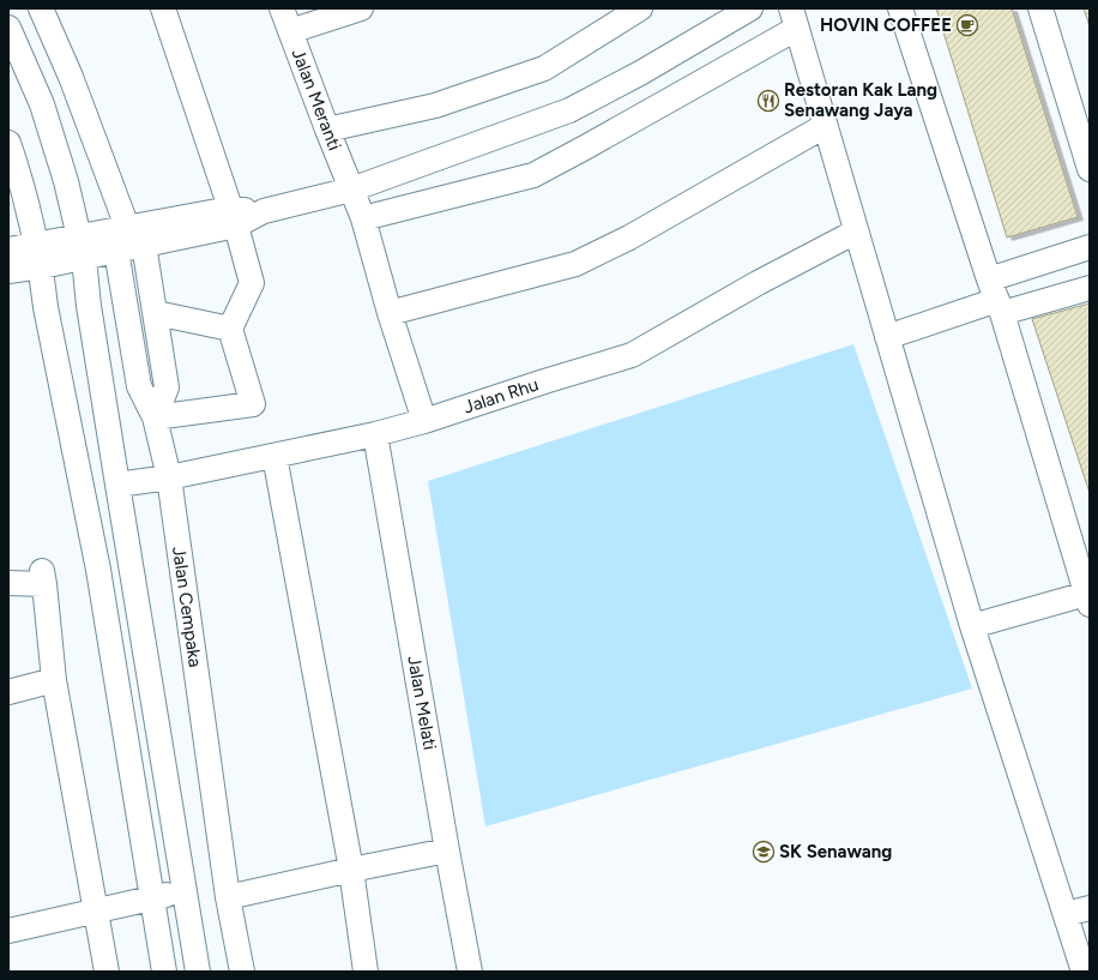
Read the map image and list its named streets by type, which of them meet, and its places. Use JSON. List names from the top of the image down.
{
  "streets": {
    "street": [
      "Jalan Meranti",
      "Jalan Rhu",
      "Jalan Cempaka",
      "Jalan Melati"
    ]
  },
  "crossings": [
    ["Jalan Meranti", "Jalan Rhu"],
    ["Jalan Rhu", "Jalan Cempaka"],
    ["Jalan Rhu", "Jalan Melati"]
  ],
  "places": {
    "cafe": ["HOVIN COFFEE"],
    "restaurant": ["Restoran Kak Lang Senawang Jaya"],
    "school or university": ["SK Senawang"]
  }
}
